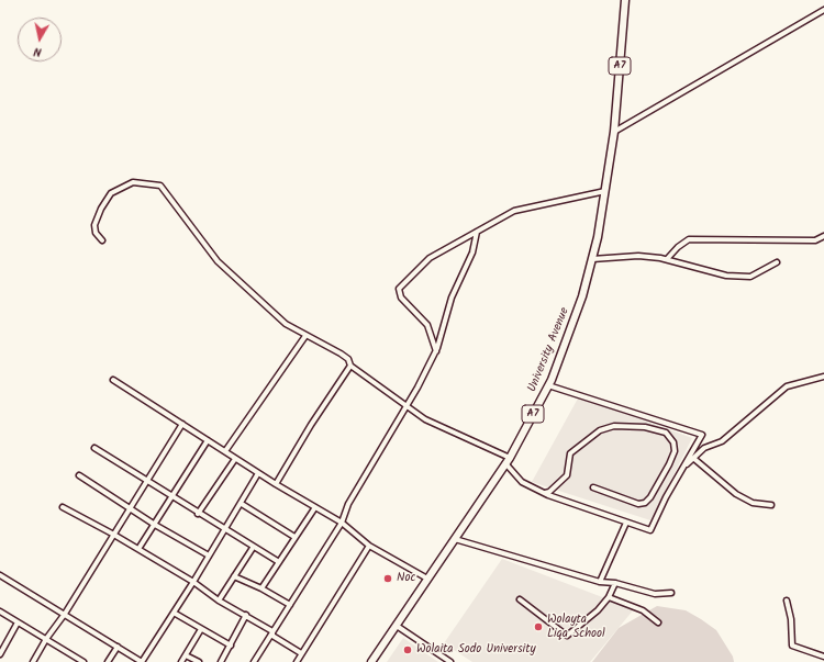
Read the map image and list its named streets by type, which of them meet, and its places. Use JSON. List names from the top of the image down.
{
  "streets": {
    "highway": ["A7", "University Avenue"]
  },
  "crossings": [
    ["A7", "University Avenue"]
  ],
  "places": ["Noc", "Wolayta Liqa School", "Wolaita Sodo University"],
  "north": "bottom"
}
